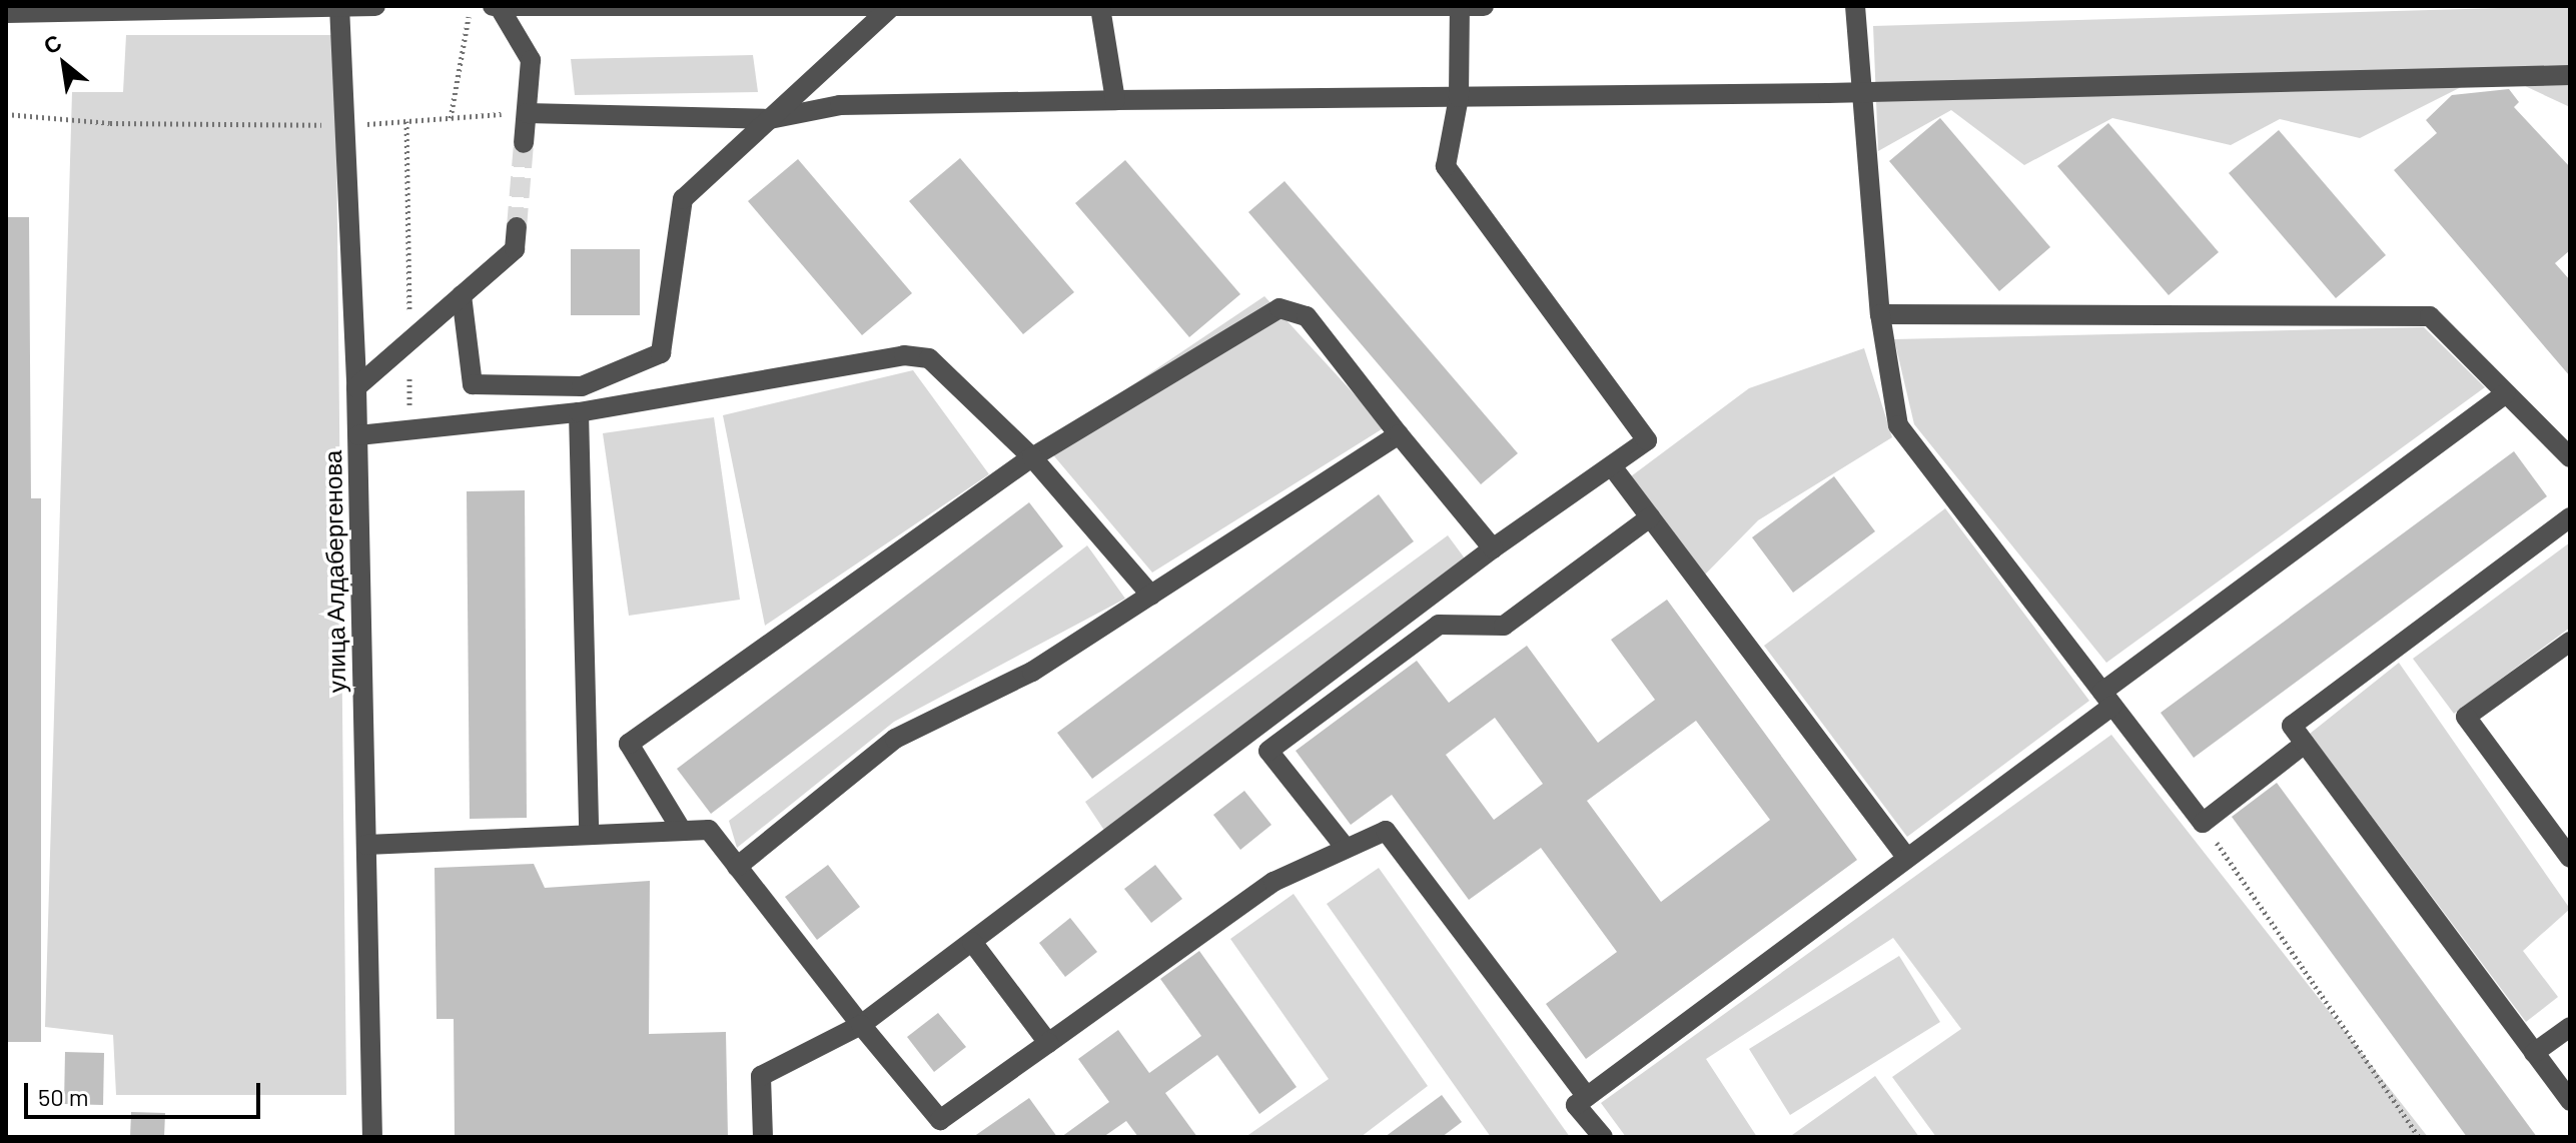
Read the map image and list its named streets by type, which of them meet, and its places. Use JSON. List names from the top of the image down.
{
  "streets": {
    "street": ["улица Алдабергенова"]
  },
  "scale_bar": "50 m",
  "north": "top left"
}
